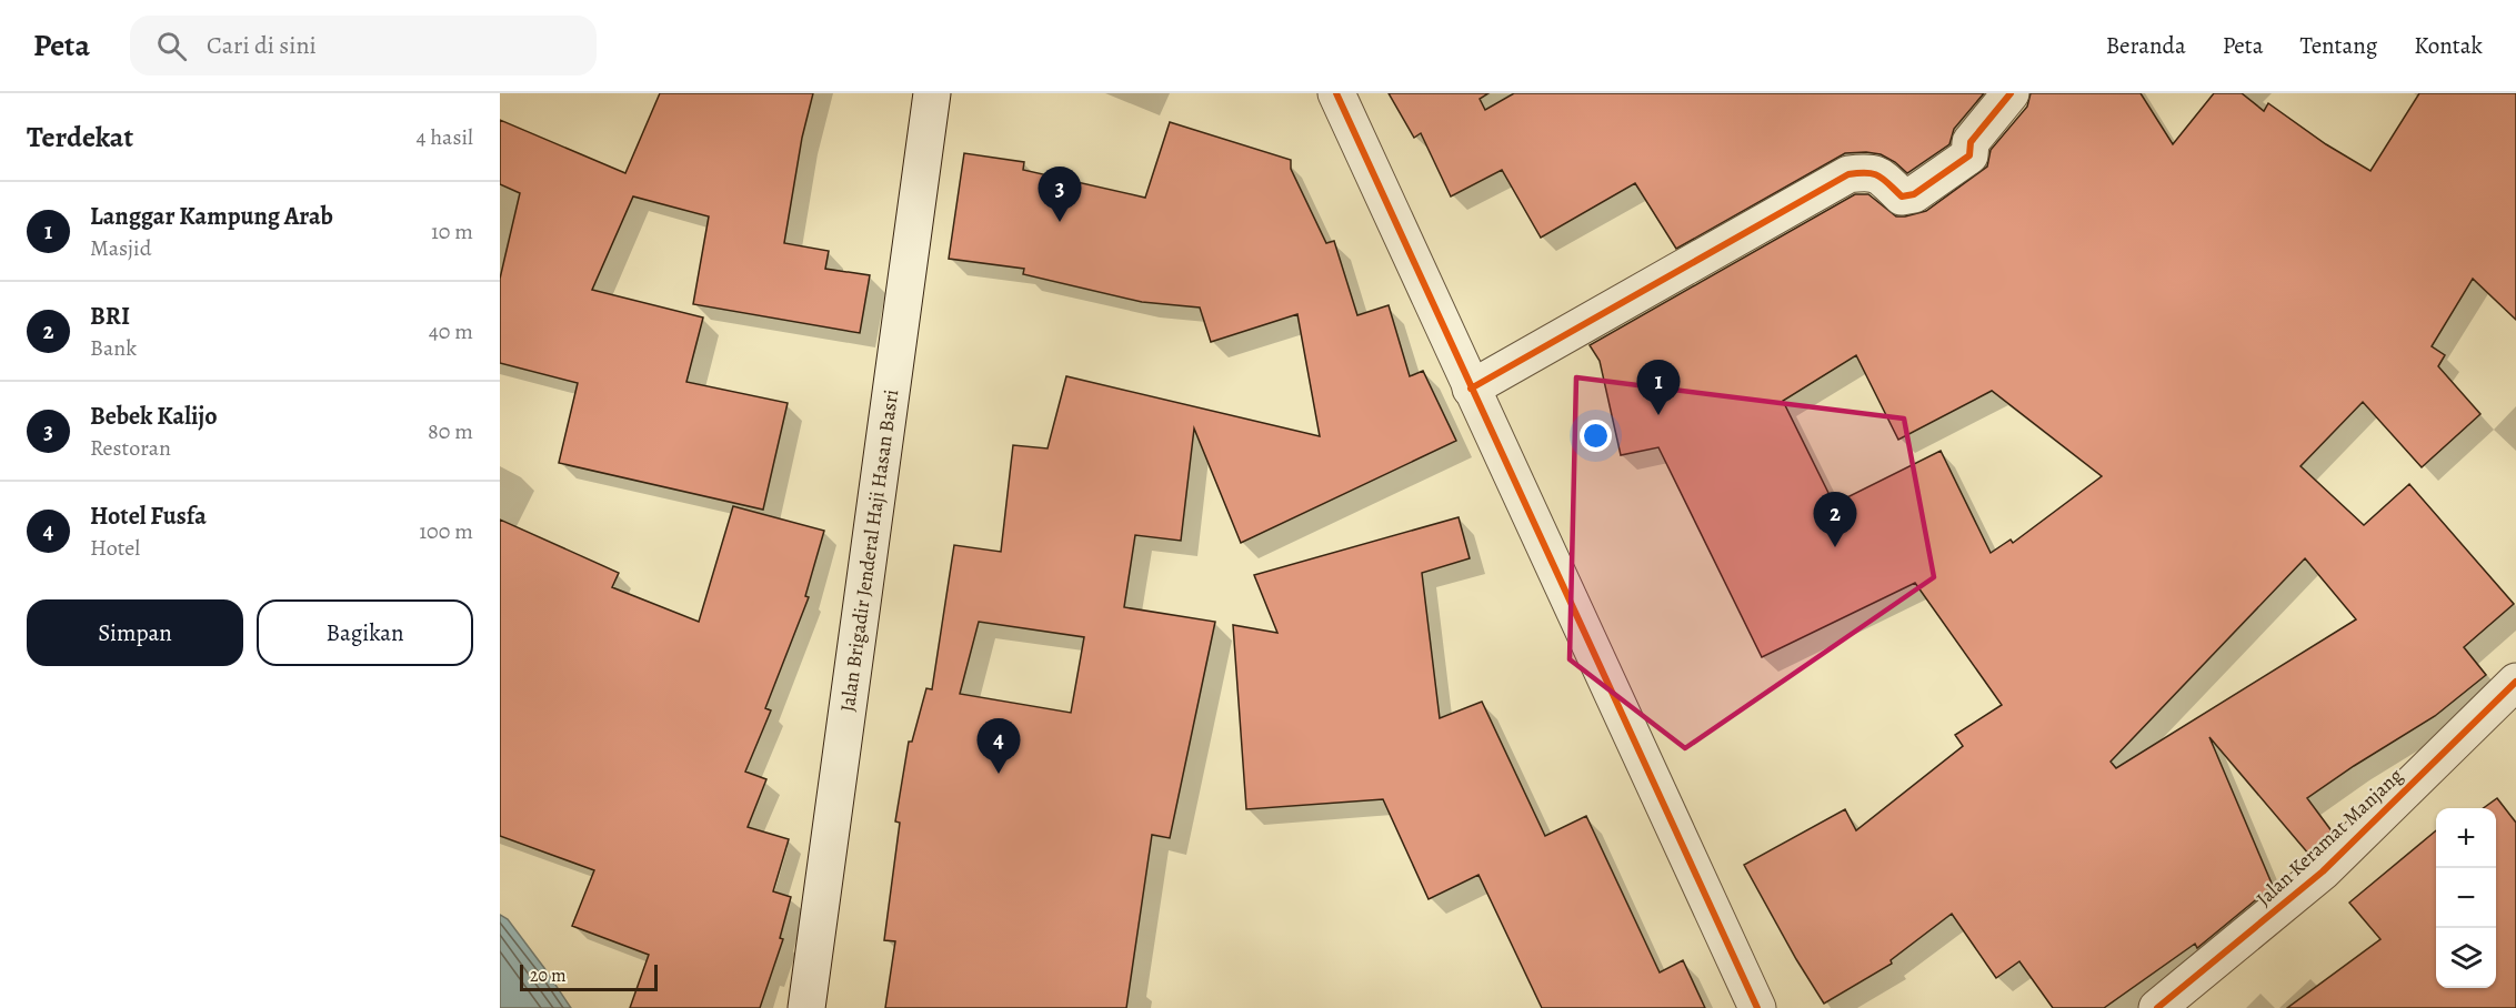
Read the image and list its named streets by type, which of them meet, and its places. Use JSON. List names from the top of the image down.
{
  "streets": {
    "street": ["Jalan Brigadir Jenderal Haji Hasan Basri", "Jalan Keramat Manjang"]
  },
  "scale_bar": "20 m",
  "page": {
    "header": "Peta",
    "search": "Cari di sini",
    "nav": [
      "Beranda",
      "Peta",
      "Tentang",
      "Kontak"
    ],
    "heading": ["Terdekat", "4 hasil"],
    "pins": [
      "3",
      "1",
      "2",
      "4"
    ],
    "list": [
      {
        "mark": "1",
        "name": "Langgar Kampung Arab",
        "note": "Masjid",
        "value": "10 m"
      },
      {
        "mark": "2",
        "name": "BRI",
        "note": "Bank",
        "value": "40 m"
      },
      {
        "mark": "3",
        "name": "Bebek Kalijo",
        "note": "Restoran",
        "value": "80 m"
      },
      {
        "mark": "4",
        "name": "Hotel Fusfa",
        "note": "Hotel",
        "value": "100 m"
      }
    ],
    "buttons": ["Simpan", "Bagikan"],
    "map_buttons": ["+", "−"],
    "scale": "20 m"
  }
}
